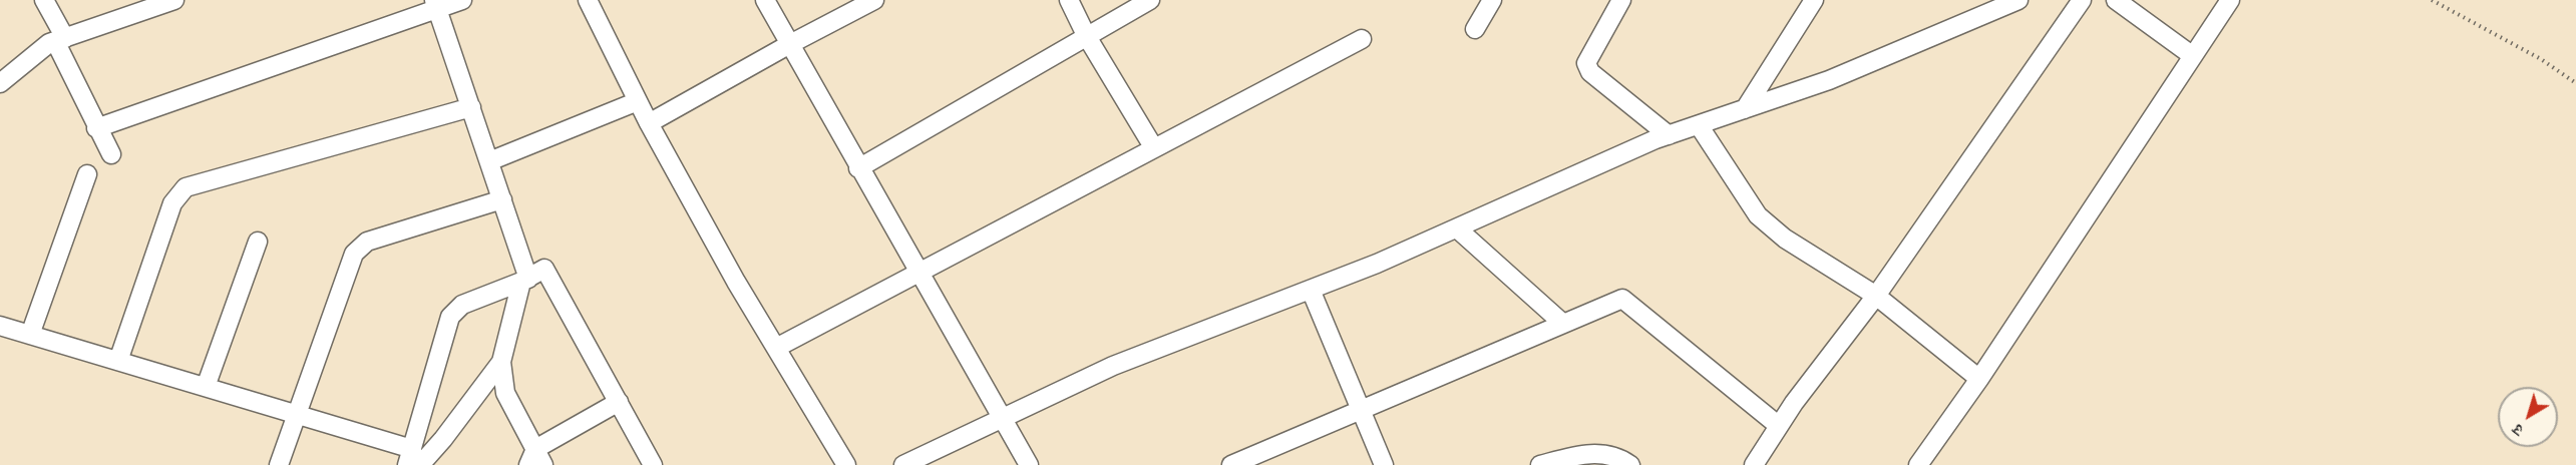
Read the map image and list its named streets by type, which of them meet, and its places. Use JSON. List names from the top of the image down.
{
  "north": "bottom left"
}
